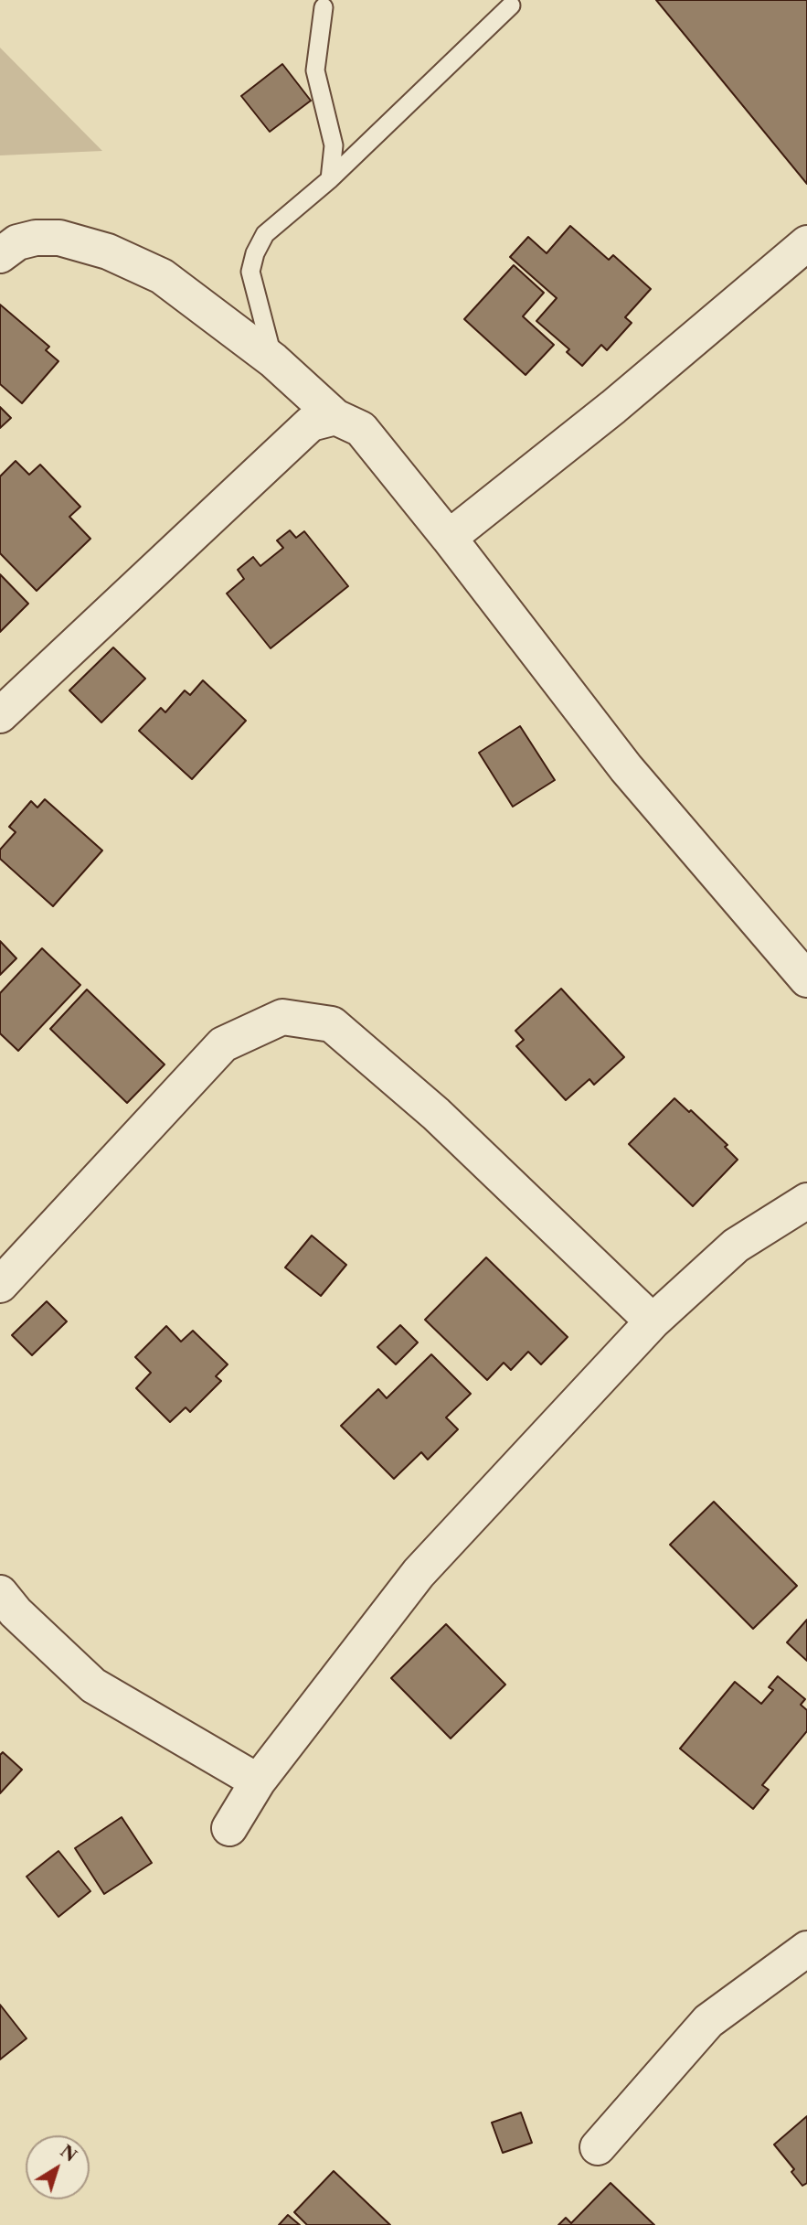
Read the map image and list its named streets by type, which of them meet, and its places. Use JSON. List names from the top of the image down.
{
  "north": "top right"
}
